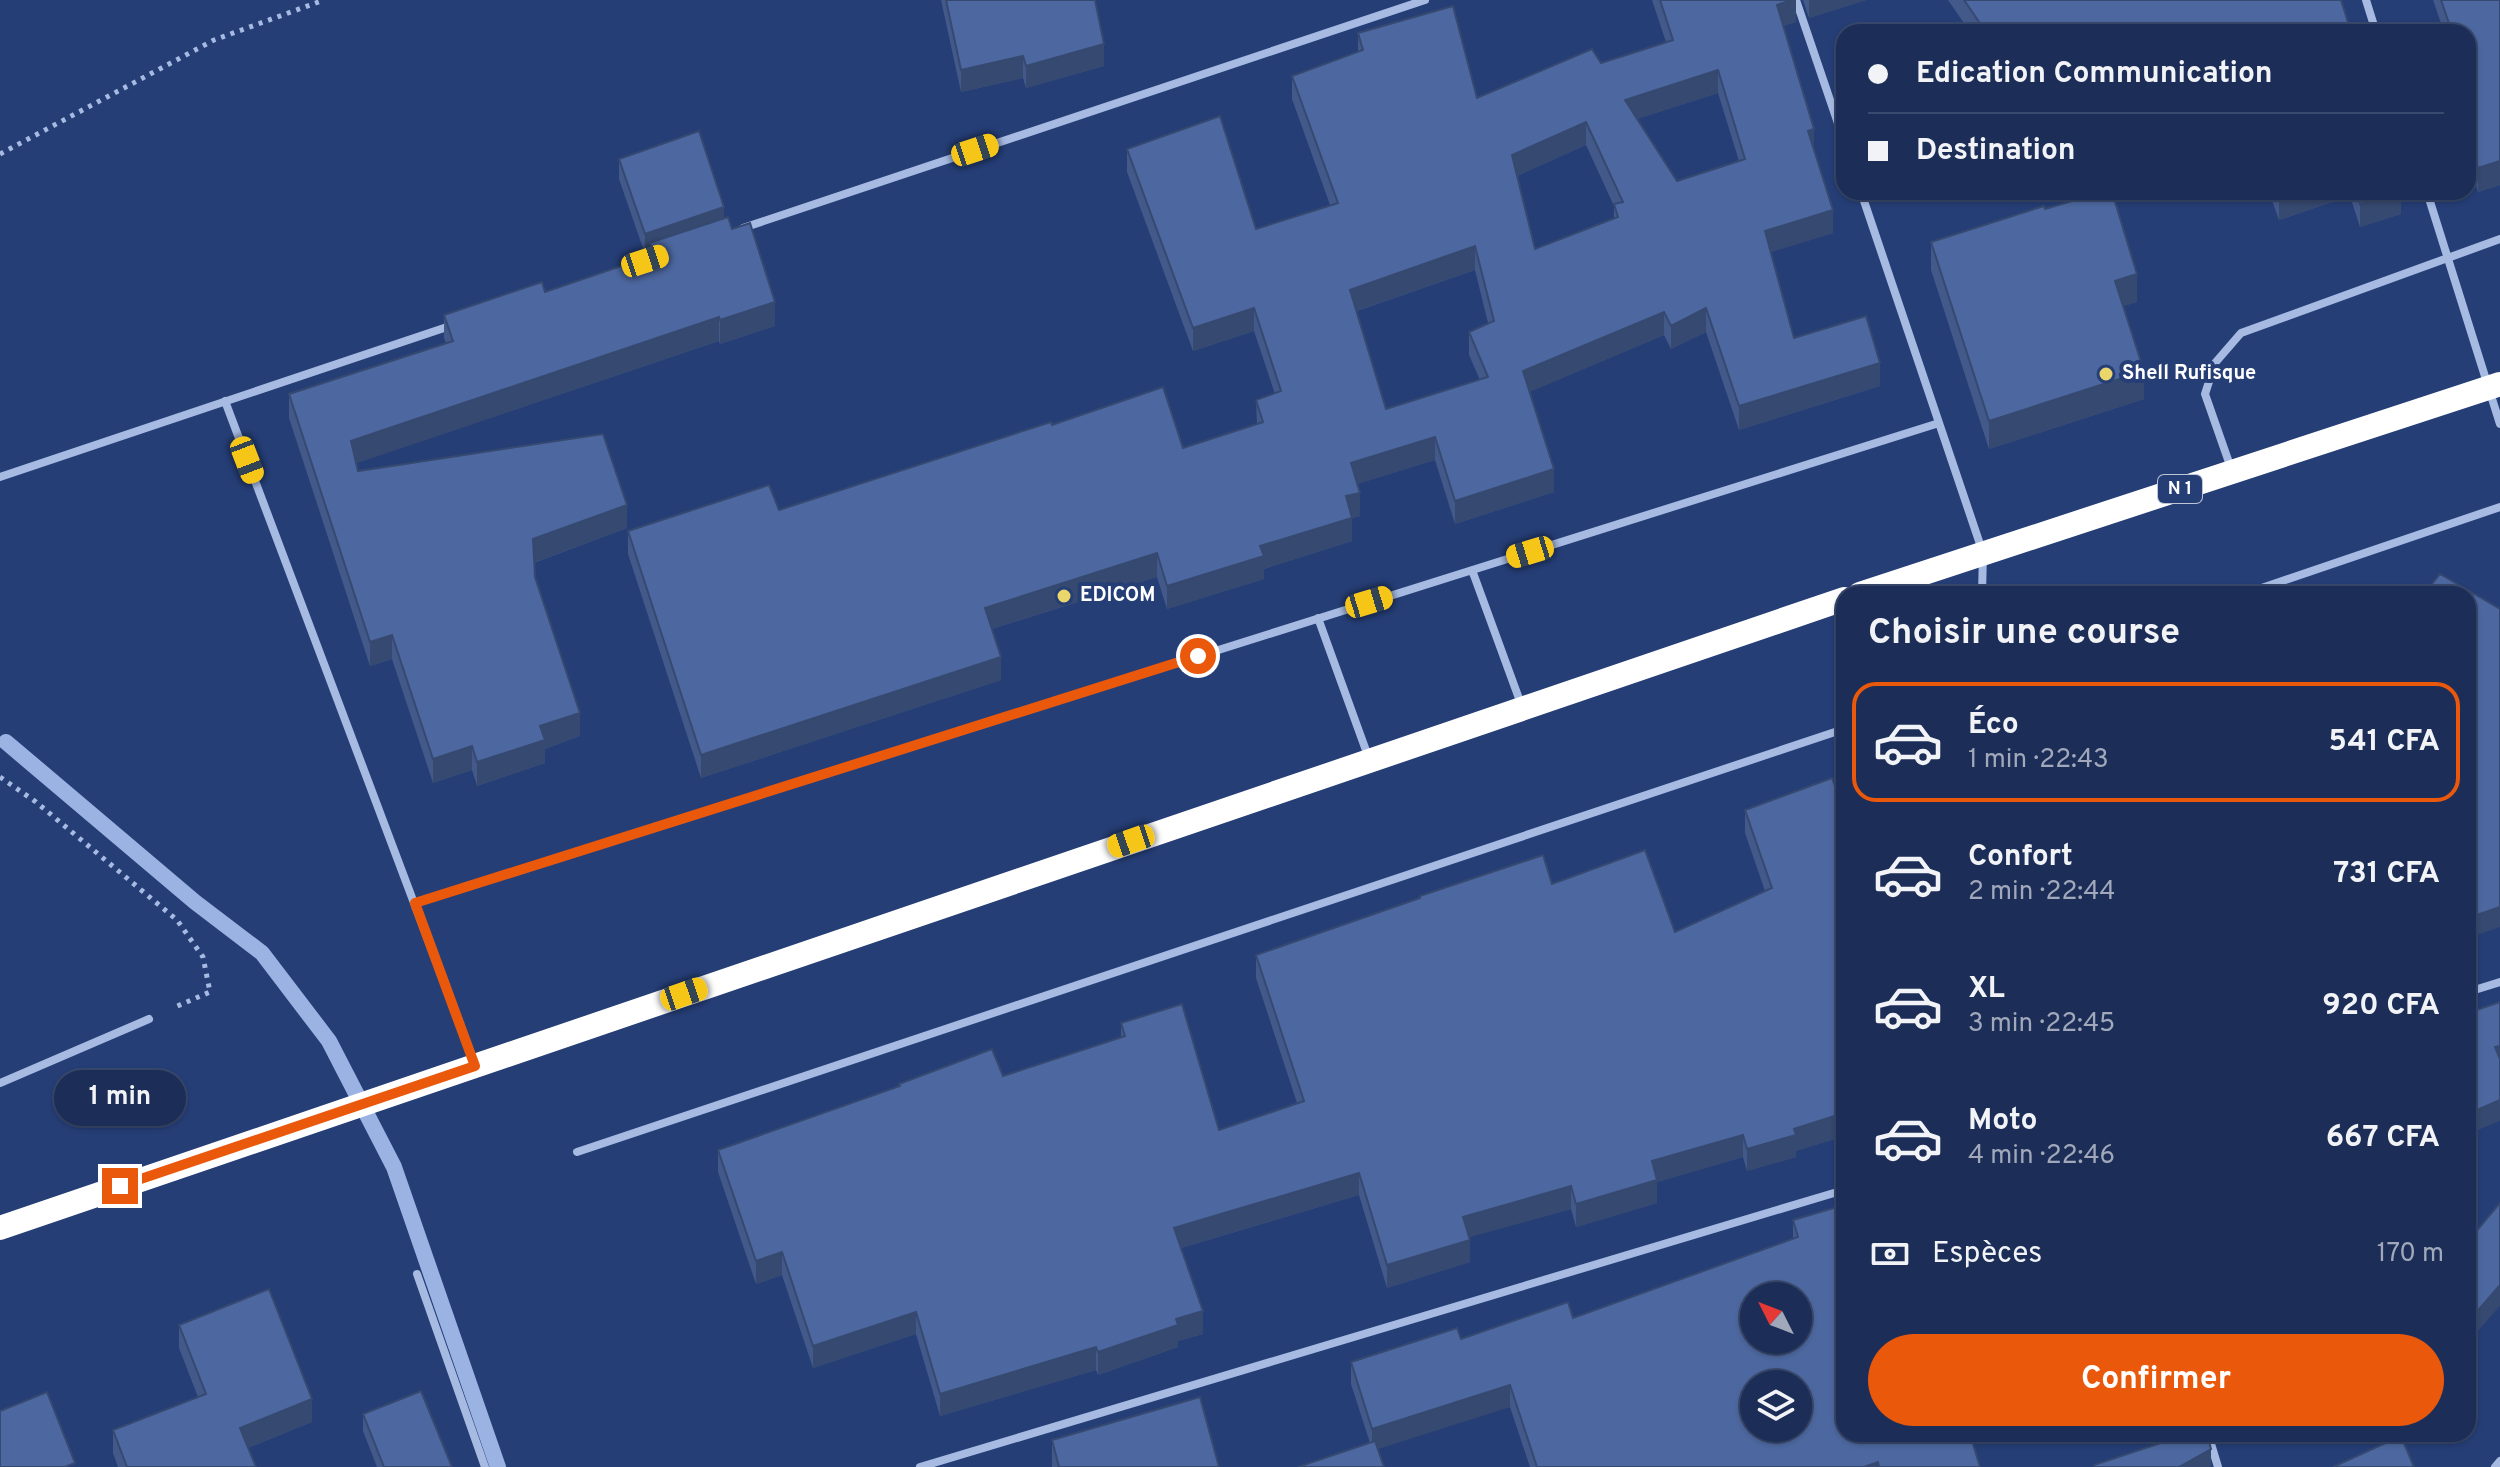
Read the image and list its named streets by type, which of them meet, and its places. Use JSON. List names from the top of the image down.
{
  "streets": {
    "highway": ["N 1"]
  },
  "places": ["Shell Rufisque", "EDICOM"],
  "north": "top left",
  "page": {
    "banner": ["Edication Communication", "Destination"],
    "heading": "Choisir une course",
    "list": [
      {
        "name": "Éco",
        "note": "1 min · 22:43",
        "value": "541 CFA"
      },
      {
        "name": "Confort",
        "note": "2 min · 22:44",
        "value": "731 CFA"
      },
      {
        "name": "XL",
        "note": "3 min · 22:45",
        "value": "920 CFA"
      },
      {
        "name": "Moto",
        "note": "4 min · 22:46",
        "value": "667 CFA"
      }
    ],
    "bubble": "1 min",
    "pay": ["Espèces", "170 m"],
    "buttons": "Confirmer"
  }
}
